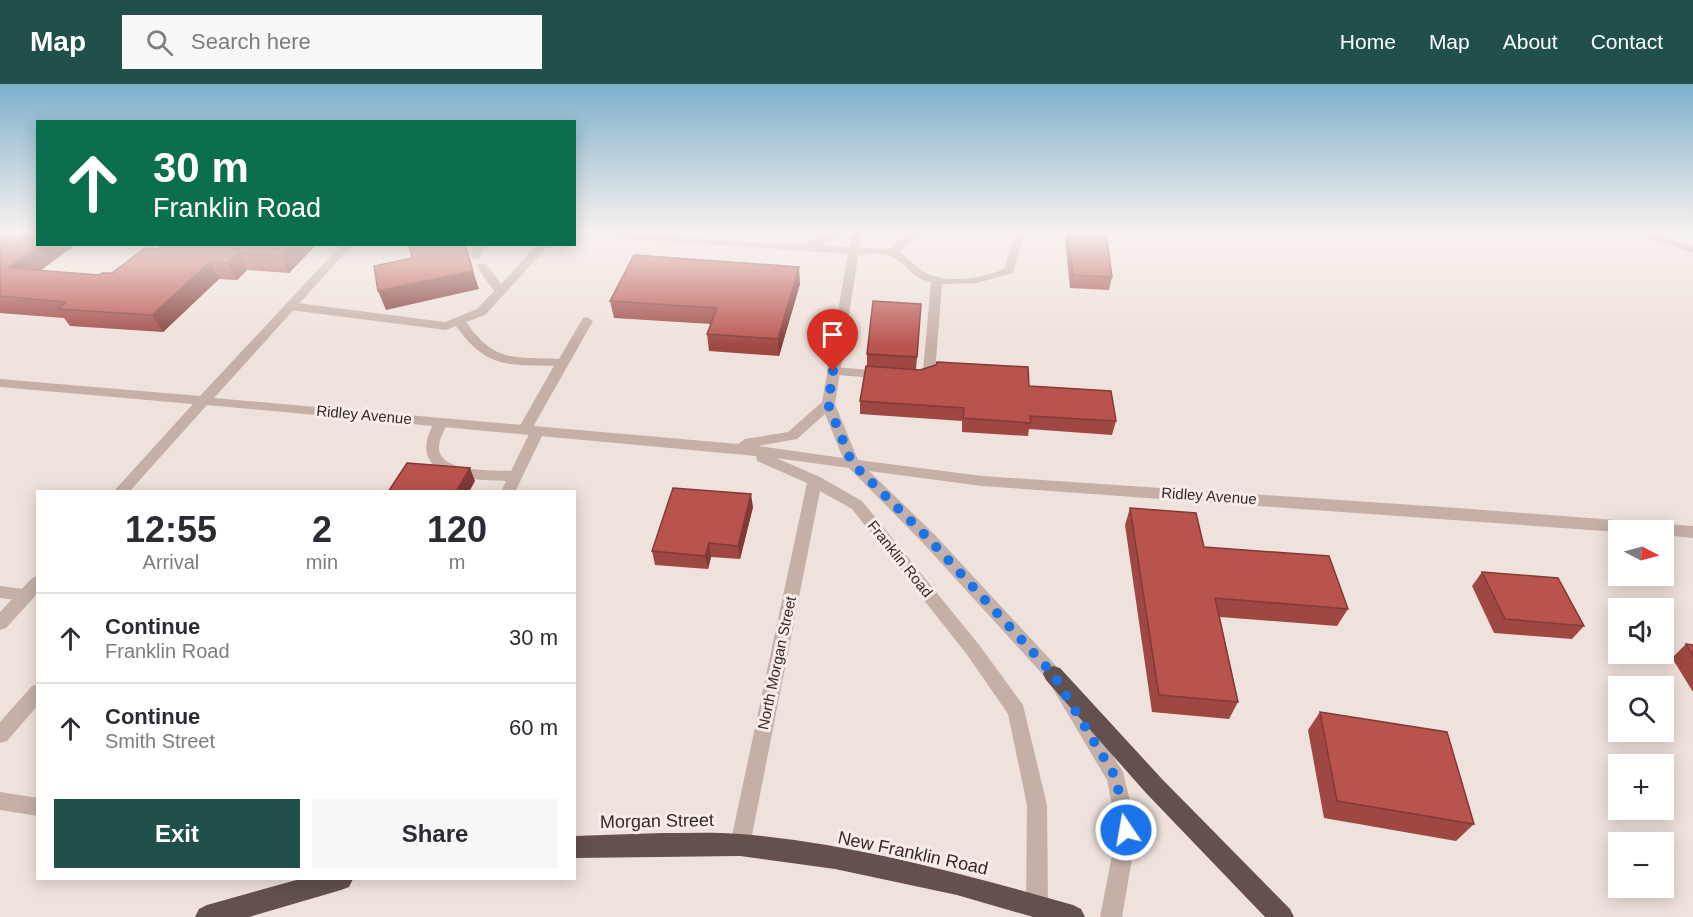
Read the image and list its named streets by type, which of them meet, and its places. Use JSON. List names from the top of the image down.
{
  "streets": {
    "highway": ["Morgan Street", "New Franklin Road"],
    "street": ["Ridley Avenue", "Franklin Road", "North Morgan Street"]
  },
  "crossings": [
    ["Ridley Avenue", "Franklin Road"],
    ["Ridley Avenue", "North Morgan Street"],
    ["Franklin Road", "North Morgan Street"],
    ["Franklin Road", "New Franklin Road"],
    ["North Morgan Street", "Morgan Street"],
    ["North Morgan Street", "New Franklin Road"],
    ["Morgan Street", "New Franklin Road"]
  ],
  "north": "right",
  "page": {
    "header": "Map",
    "search": "Search here",
    "nav": [
      "Home",
      "Map",
      "About",
      "Contact"
    ],
    "turn": ["30 m", "Franklin Road"],
    "eta": [
      "12:55",
      "Arrival",
      "2",
      "min",
      "120",
      "m"
    ],
    "map_buttons": ["+", "−"],
    "list": [
      {
        "name": "Continue",
        "note": "Franklin Road",
        "value": "30 m"
      },
      {
        "name": "Continue",
        "note": "Smith Street",
        "value": "60 m"
      }
    ],
    "buttons": ["Exit", "Share"]
  }
}
